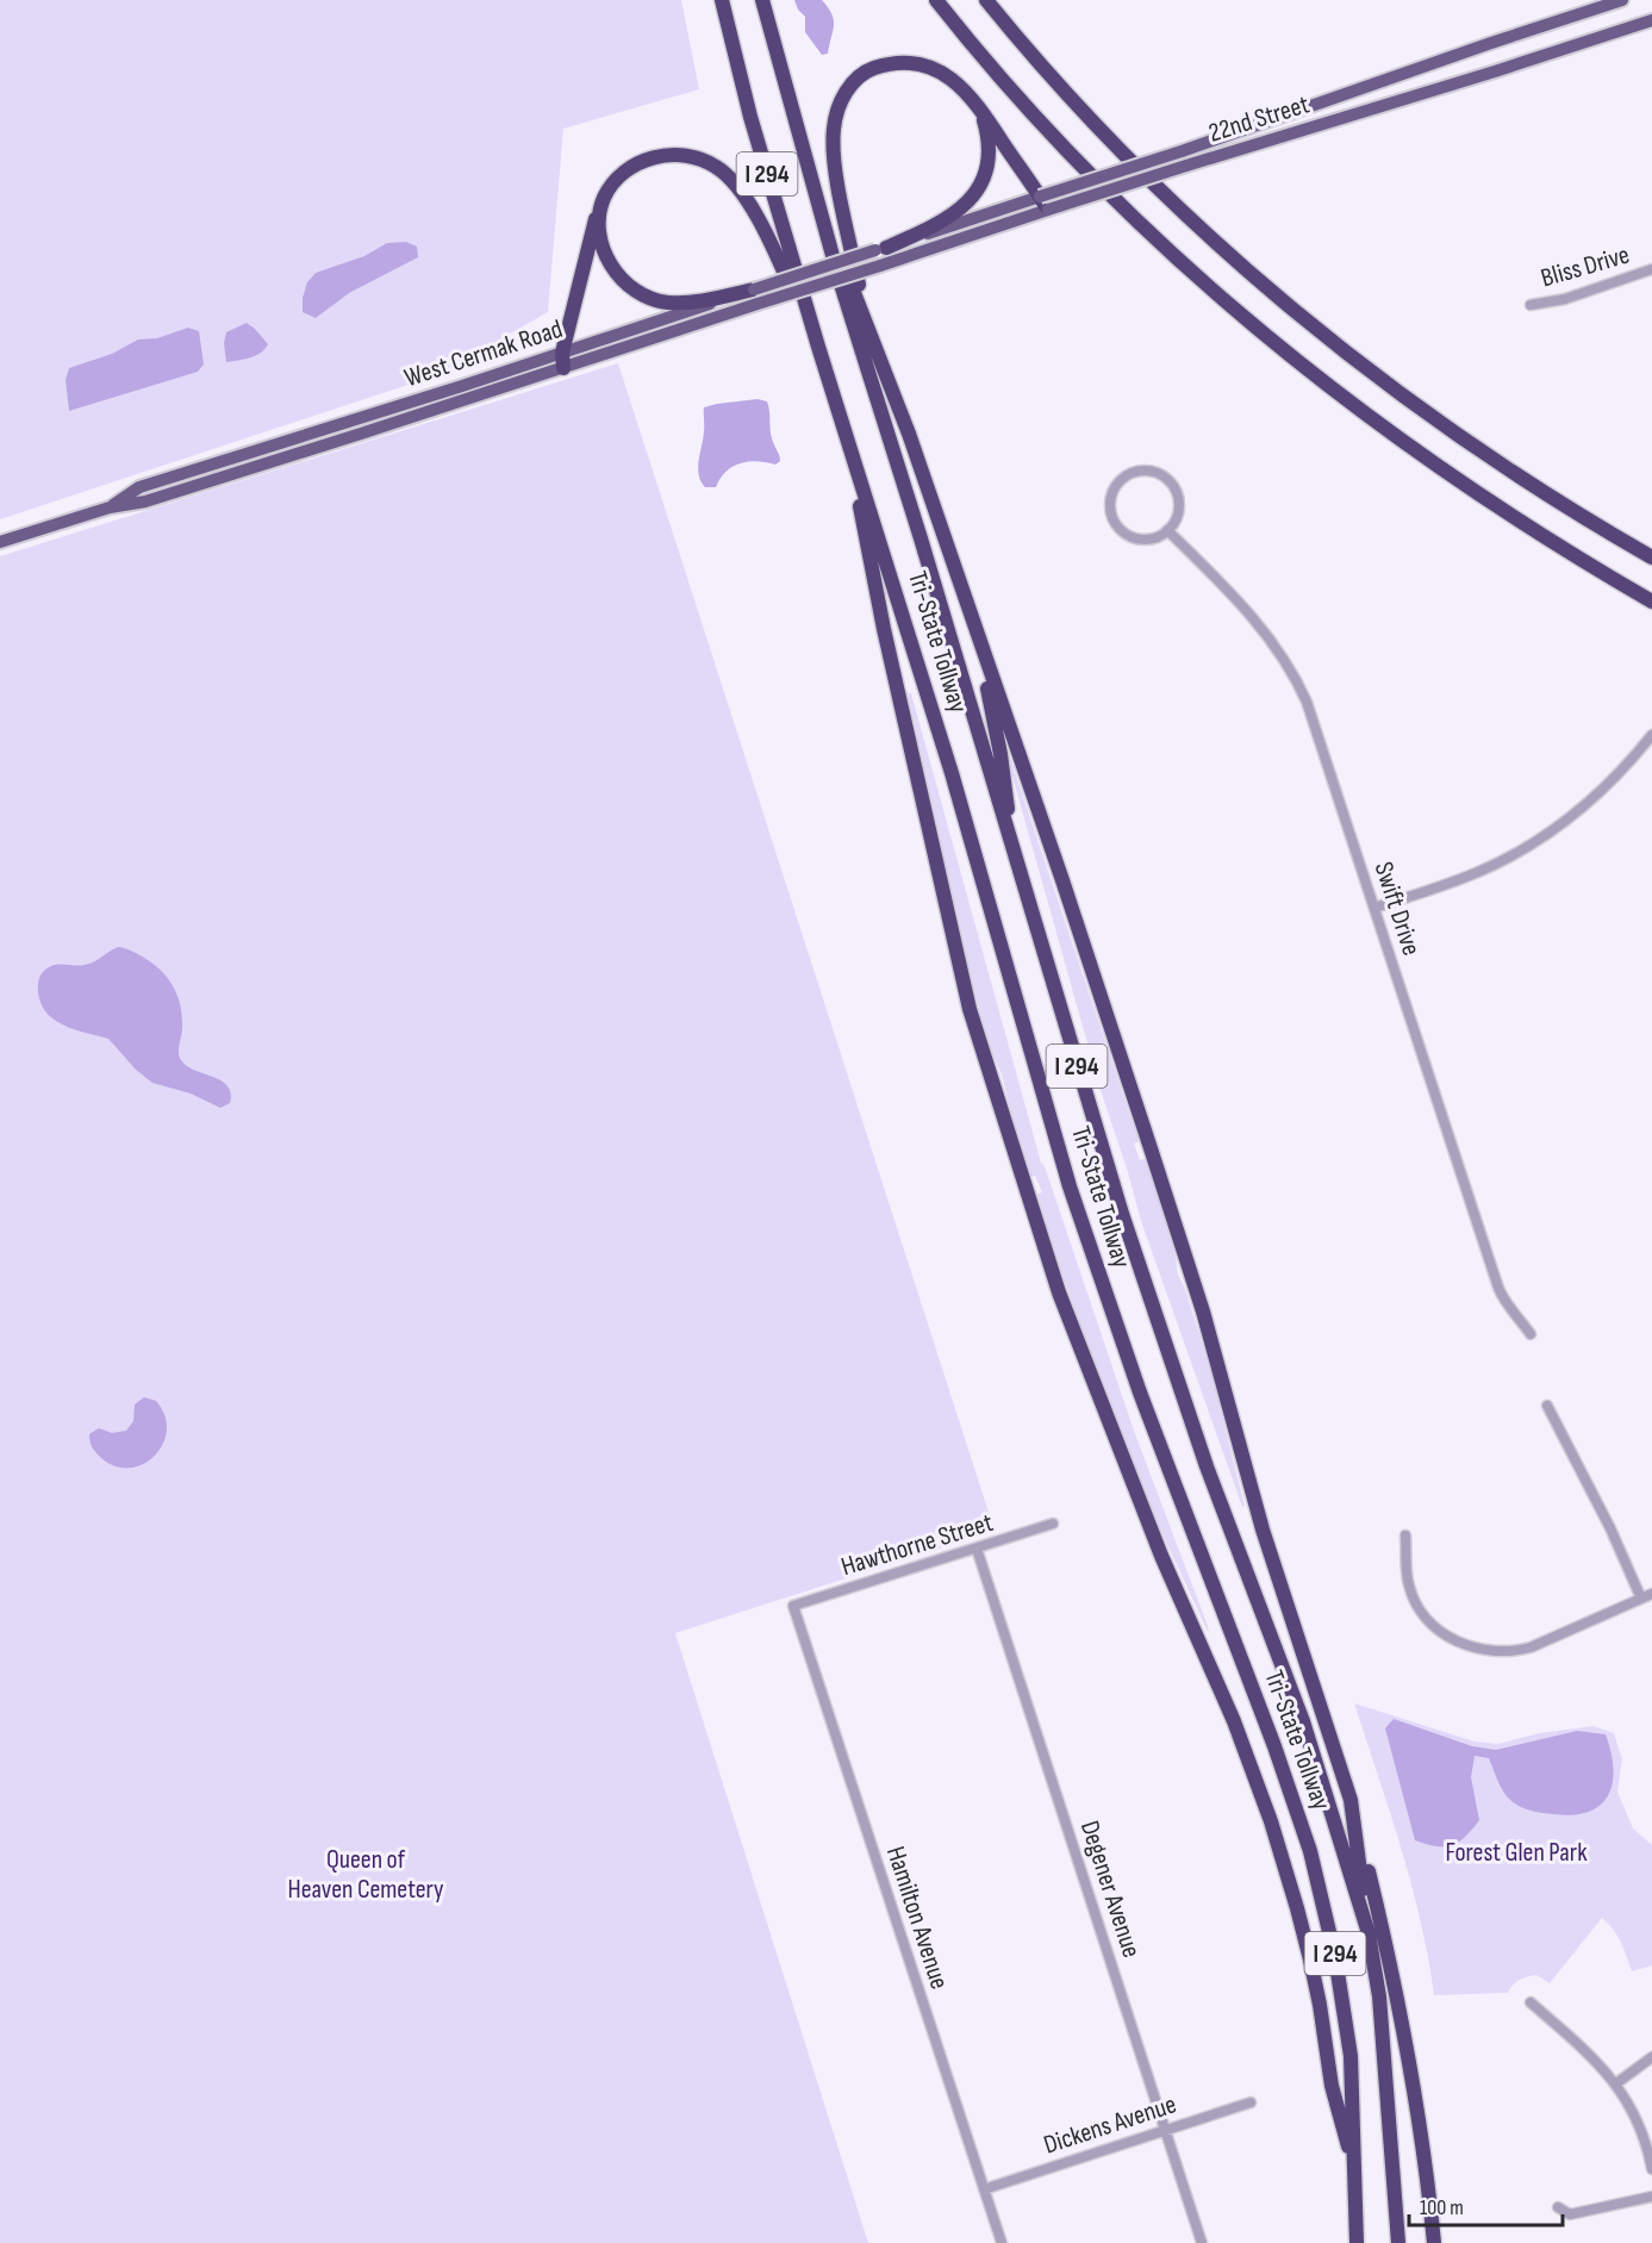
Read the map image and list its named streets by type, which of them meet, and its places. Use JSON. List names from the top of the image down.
{
  "streets": {
    "highway": ["I 294", "Tri-State Tollway"],
    "main road": ["22nd Street", "West Cermak Road"],
    "street": [
      "Bliss Drive",
      "Swift Drive",
      "Hawthorne Street",
      "Degener Avenue",
      "Hamilton Avenue",
      "Dickens Avenue"
    ]
  },
  "crossings": [
    ["22nd Street", "West Cermak Road"],
    ["Hawthorne Street", "Degener Avenue"],
    ["Hawthorne Street", "Hamilton Avenue"],
    ["Degener Avenue", "Dickens Avenue"],
    ["Hamilton Avenue", "Dickens Avenue"]
  ],
  "parks": ["Forest Glen Park", "Queen of Heaven Cemetery"],
  "scale_bar": "100 m"
}
